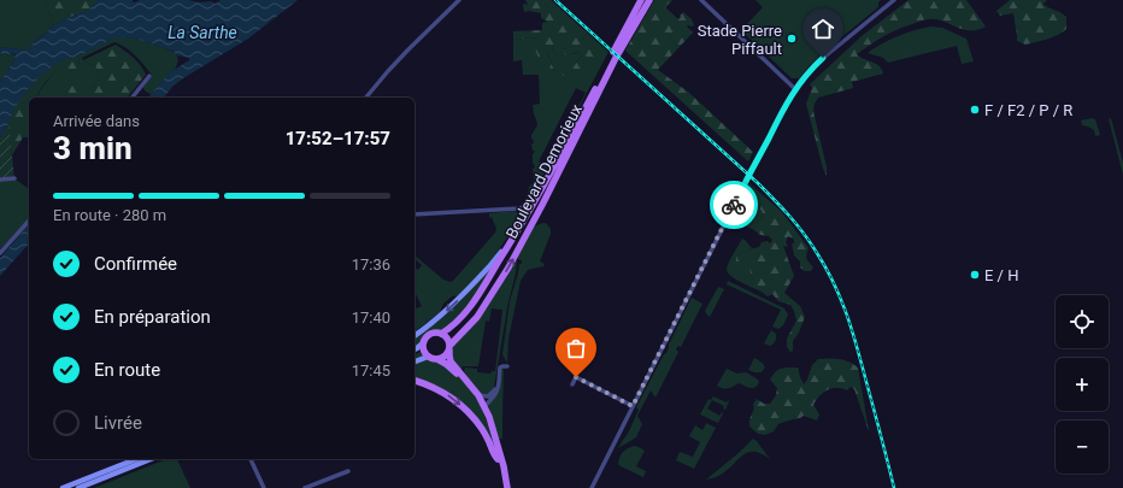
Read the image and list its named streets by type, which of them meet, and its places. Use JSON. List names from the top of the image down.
{
  "streets": {
    "main road": ["Boulevard Demorieux"]
  },
  "water": ["La Sarthe"],
  "places": ["Stade Pierre Piffault", "F / F2 / P / R", "E / H"],
  "page": {
    "heading": ["3 min", "Arrivée dans", "17:52–17:57"],
    "bar": "En route · 280 m",
    "list": [
      ["Confirmée", "17:36"],
      ["En préparation", "17:40"],
      ["En route", "17:45"],
      "Livrée"
    ],
    "map_buttons": ["+", "−"]
  }
}
